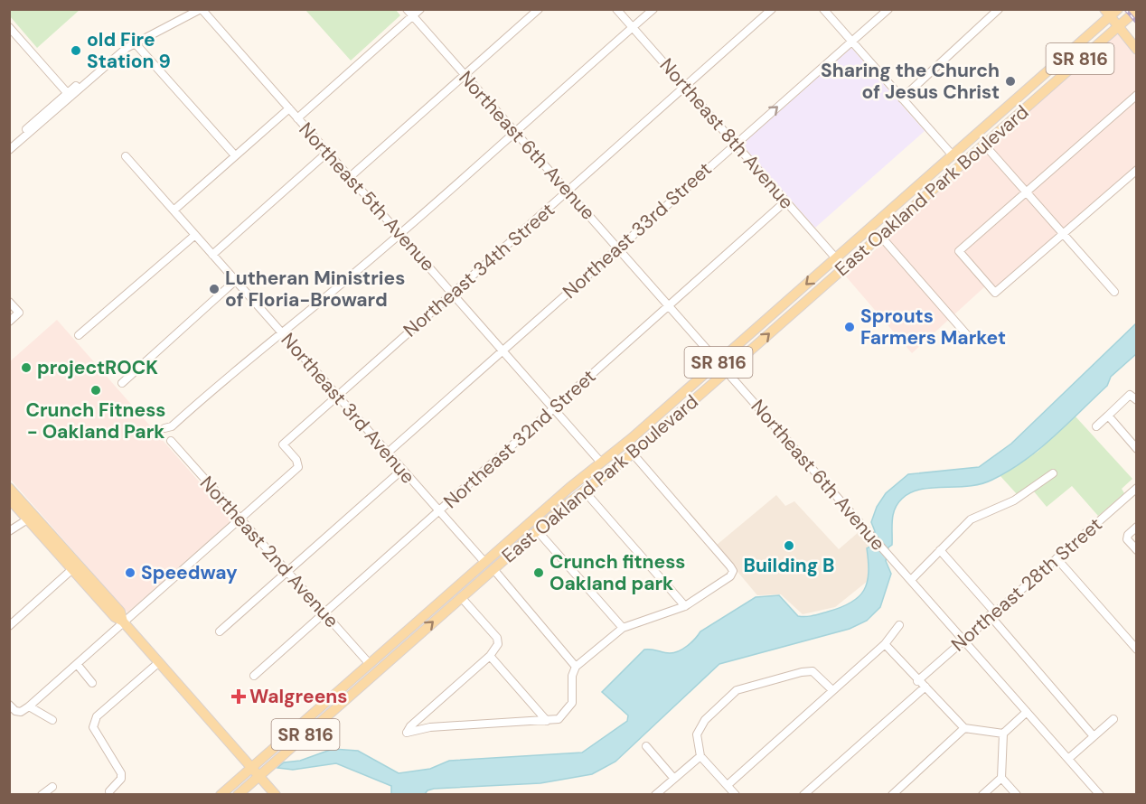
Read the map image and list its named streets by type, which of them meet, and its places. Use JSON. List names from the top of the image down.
{
  "streets": {
    "main road": ["SR 816", "East Oakland Park Boulevard"],
    "street": [
      "Northeast 8th Avenue",
      "Northeast 6th Avenue",
      "Northeast 5th Avenue",
      "Northeast 33rd Street",
      "Northeast 34th Street",
      "Northeast 3rd Avenue",
      "Northeast 32nd Street",
      "Northeast 2nd Avenue",
      "Northeast 28th Street"
    ]
  },
  "crossings": [
    ["SR 816", "East Oakland Park Boulevard"],
    ["Northeast 8th Avenue", "East Oakland Park Boulevard"],
    ["Northeast 8th Avenue", "Northeast 33rd Street"],
    ["Northeast 8th Avenue", "Northeast 34th Street"],
    ["Northeast 8th Avenue", "Northeast 32nd Street"],
    ["Northeast 6th Avenue", "East Oakland Park Boulevard"],
    ["Northeast 6th Avenue", "Northeast 33rd Street"],
    ["Northeast 6th Avenue", "Northeast 34th Street"],
    ["Northeast 6th Avenue", "Northeast 32nd Street"],
    ["Northeast 6th Avenue", "Northeast 28th Street"],
    ["East Oakland Park Boulevard", "Northeast 5th Avenue"],
    ["East Oakland Park Boulevard", "Northeast 3rd Avenue"],
    ["East Oakland Park Boulevard", "Northeast 2nd Avenue"],
    ["Northeast 5th Avenue", "Northeast 33rd Street"],
    ["Northeast 5th Avenue", "Northeast 34th Street"],
    ["Northeast 5th Avenue", "Northeast 32nd Street"],
    ["Northeast 33rd Street", "Northeast 3rd Avenue"],
    ["Northeast 34th Street", "Northeast 3rd Avenue"],
    ["Northeast 34th Street", "Northeast 2nd Avenue"],
    ["Northeast 3rd Avenue", "Northeast 32nd Street"],
    ["Northeast 32nd Street", "Northeast 2nd Avenue"]
  ],
  "places": {
    "other": [
      "old Fire Station 9",
      "Sharing the Church of Jesus Christ",
      "Lutheran Ministries of Floria-Broward",
      "Sprouts Farmers Market",
      "projectROCK",
      "Crunch Fitness - Oakland Park",
      "Building B",
      "Speedway",
      "Crunch fitness Oakland park"
    ],
    "health": ["Walgreens"]
  }
}
